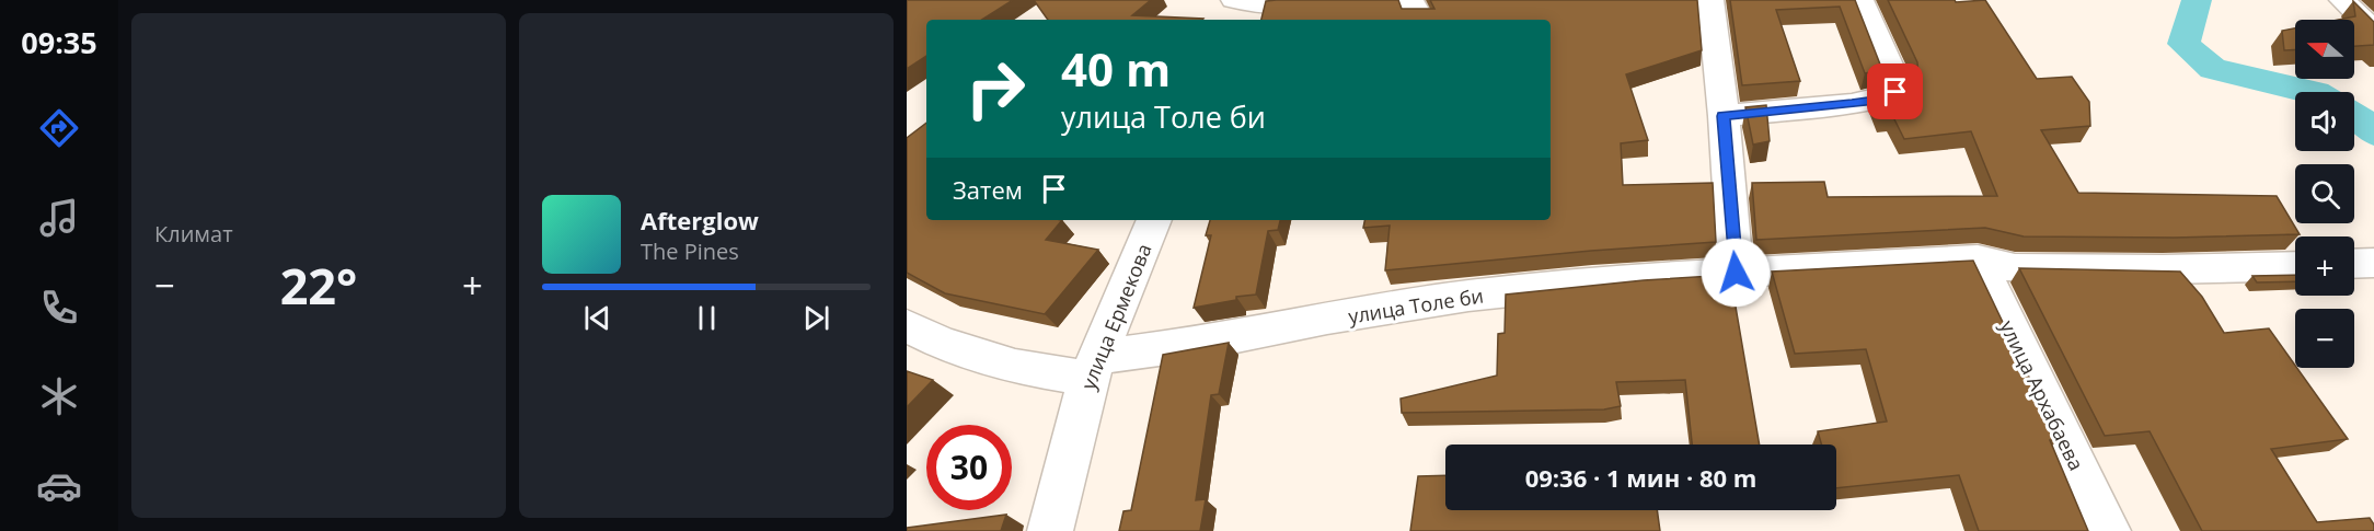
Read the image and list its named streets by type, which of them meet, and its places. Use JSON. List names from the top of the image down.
{
  "streets": {
    "street": ["улица Толе би", "улица Ермекова", "улица Архабаева"]
  },
  "crossings": [
    ["улица Толе би", "улица Ермекова"],
    ["улица Толе би", "улица Архабаева"]
  ],
  "north": "left",
  "page": {
    "tabs": "09:35",
    "tile": "Климат",
    "map_buttons": ["+", "−"],
    "turn": ["40 m", "улица Толе би"],
    "then": "Затем",
    "song": ["Afterglow", "The Pines"],
    "heat": ["−", "22°", "+"],
    "limit": "30",
    "trip": "09:36 · 1 мин · 80 m"
  }
}
